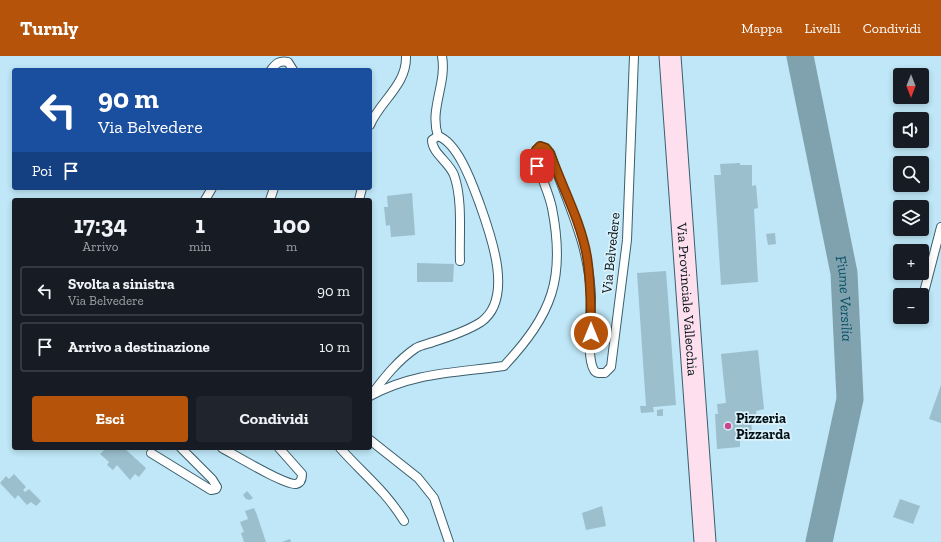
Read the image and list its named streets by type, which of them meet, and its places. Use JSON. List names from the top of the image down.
{
  "streets": {
    "main road": ["Via Provinciale Vallecchia"],
    "lane": ["Via Belvedere"]
  },
  "water": ["Fiume Versilia"],
  "places": ["Pizzeria Pizzarda"],
  "north": "bottom",
  "page": {
    "header": "Turnly",
    "nav": ["Mappa", "Livelli", "Condividi"],
    "map_buttons": ["+", "−"],
    "turn": ["90 m", "Via Belvedere"],
    "then": "Poi",
    "eta": [
      "17:34",
      "Arrivo",
      "1",
      "min",
      "100",
      "m"
    ],
    "list": [
      {
        "name": "Svolta a sinistra",
        "note": "Via Belvedere",
        "value": "90 m"
      },
      {
        "name": "Arrivo a destinazione",
        "value": "10 m"
      }
    ],
    "buttons": ["Esci", "Condividi"]
  }
}
